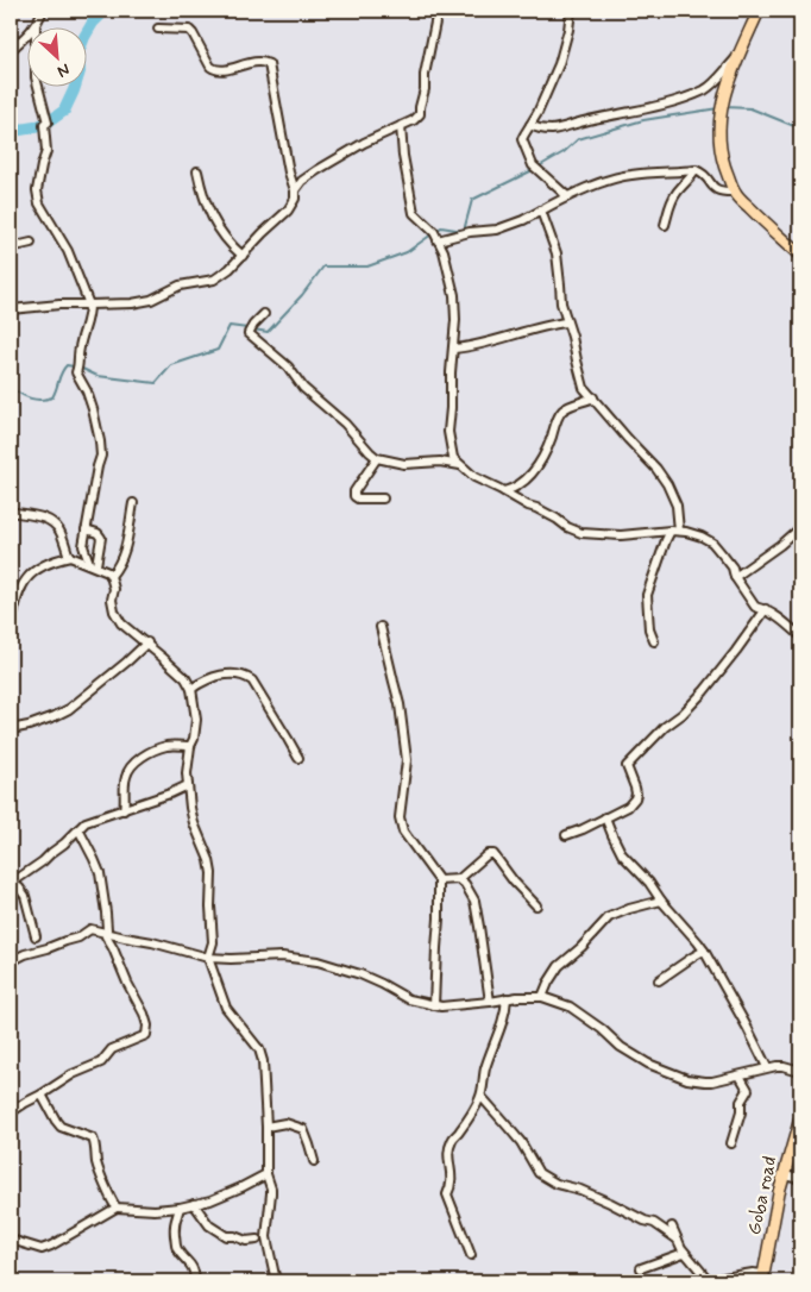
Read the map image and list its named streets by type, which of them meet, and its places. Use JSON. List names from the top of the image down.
{
  "streets": {
    "main road": ["Goba road"]
  },
  "north": "bottom right"
}
